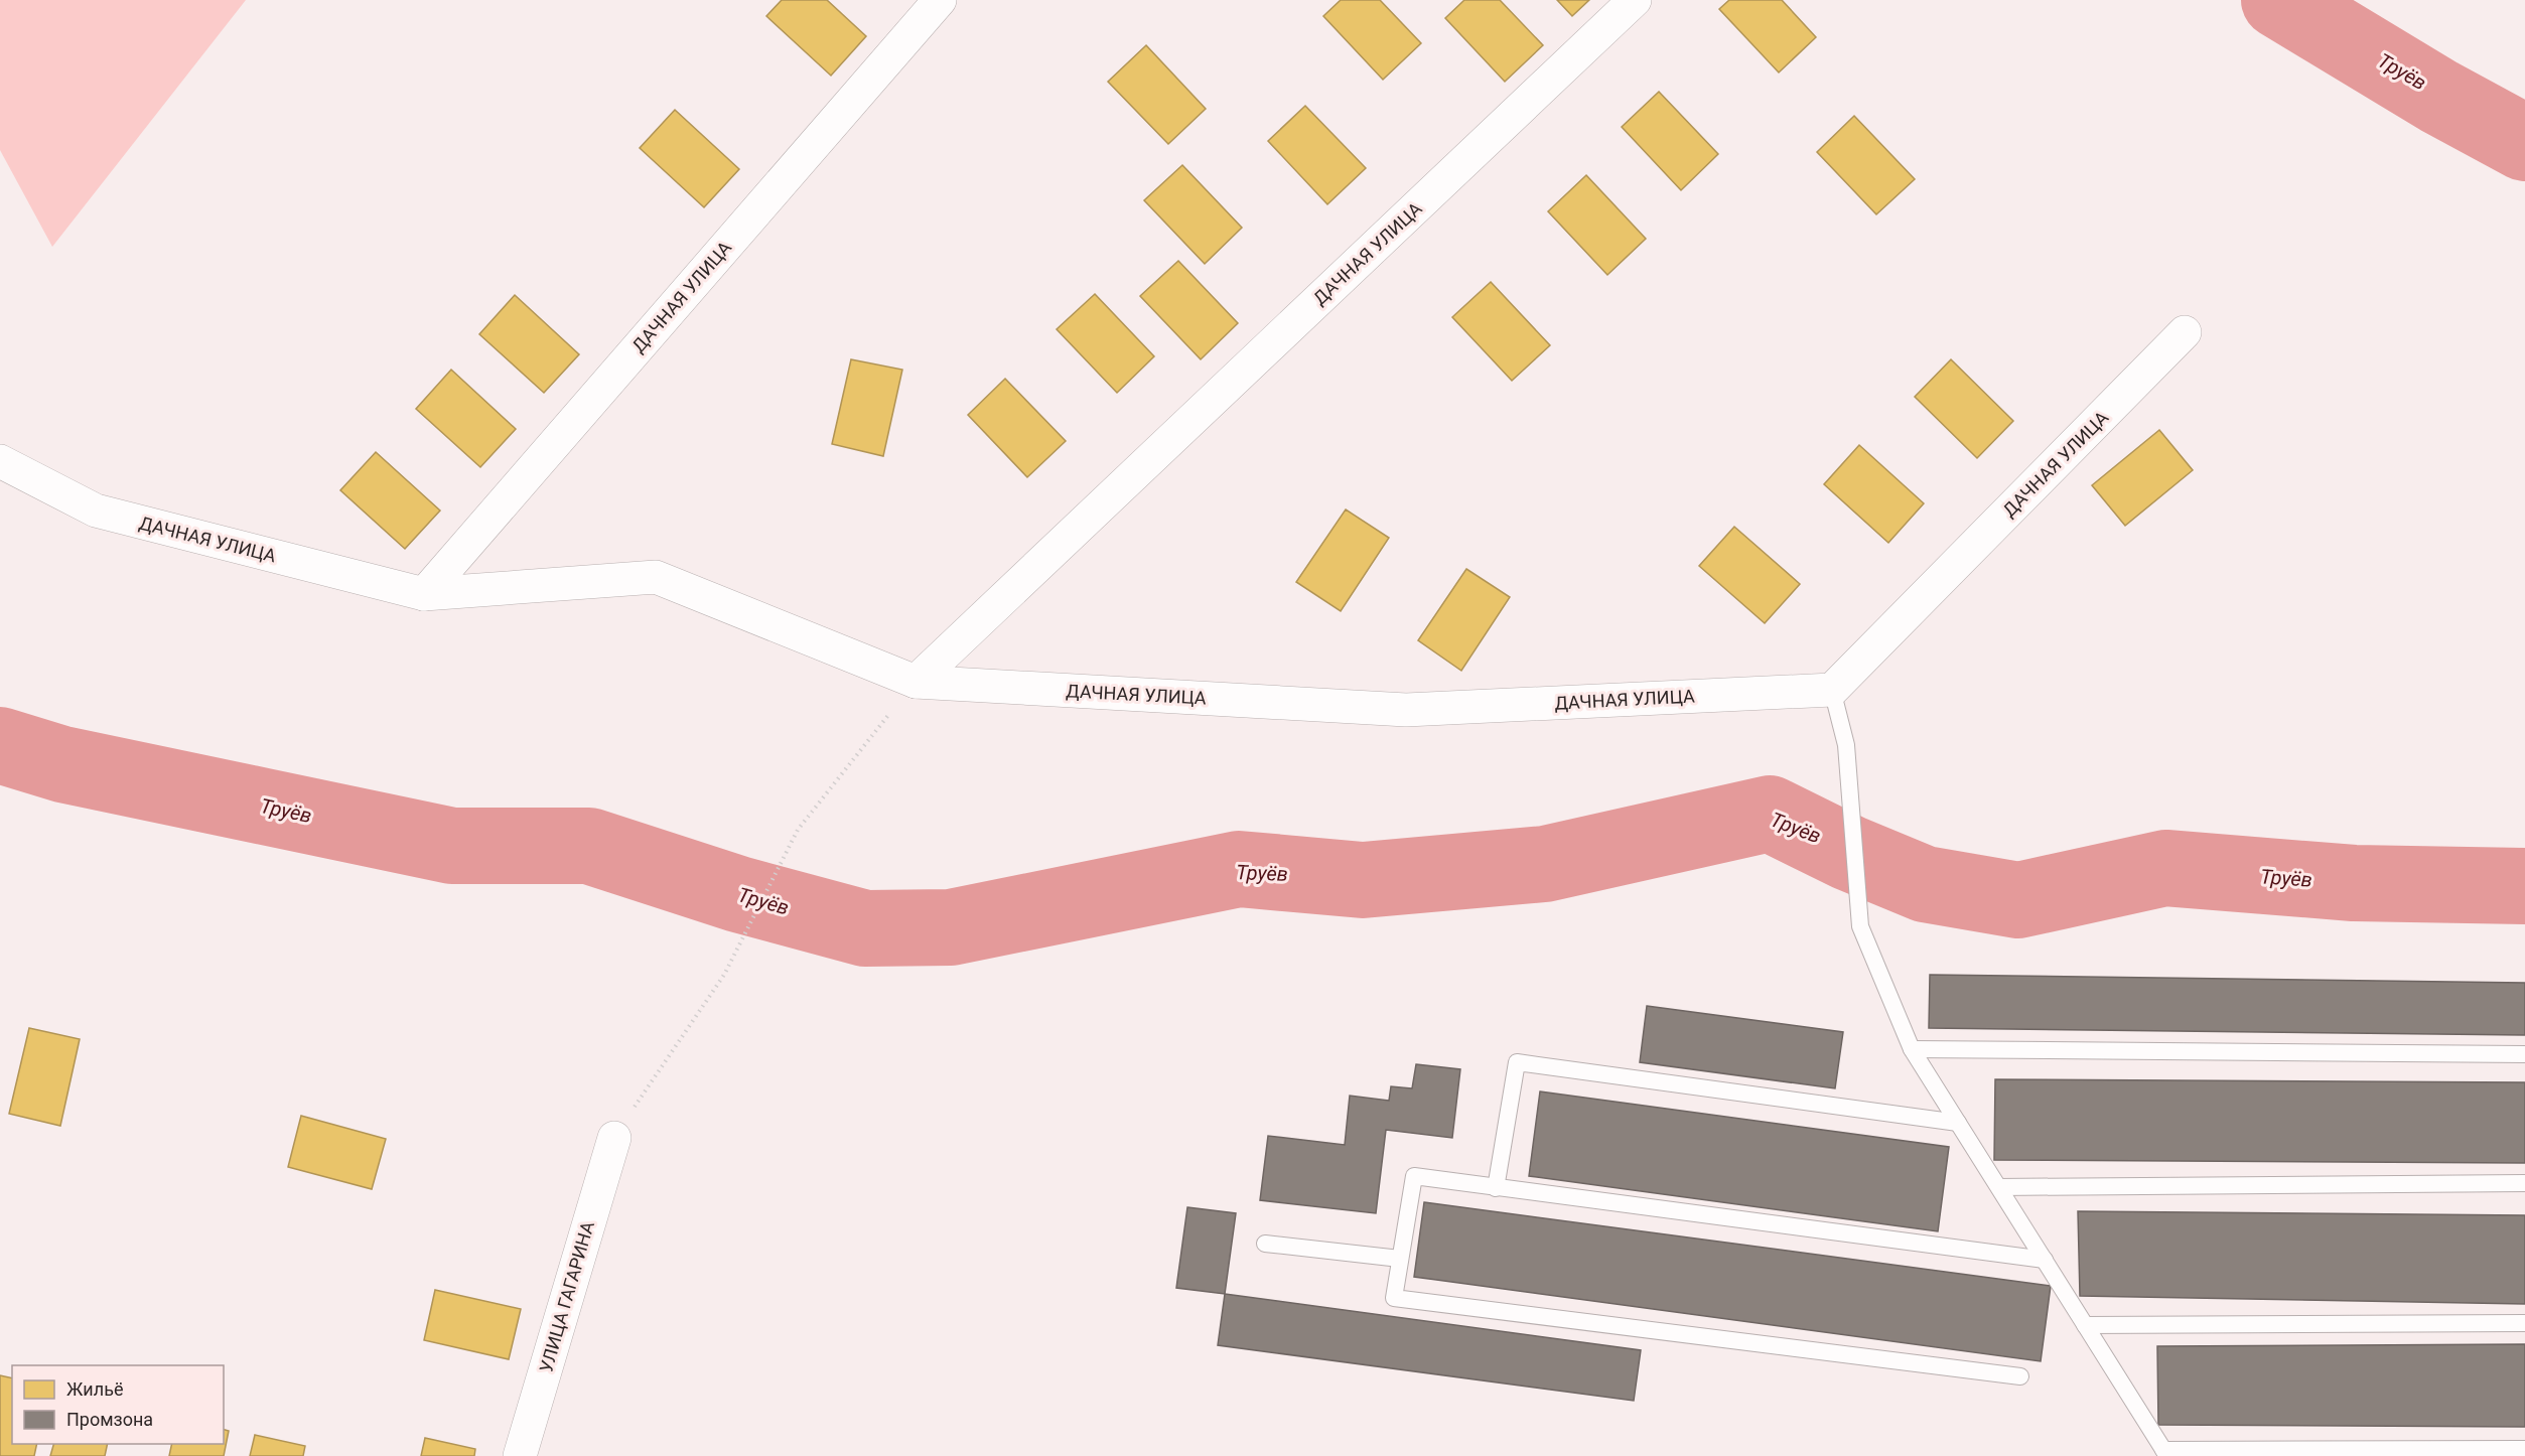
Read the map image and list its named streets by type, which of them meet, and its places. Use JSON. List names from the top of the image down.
{
  "streets": {
    "street": ["ДАЧНАЯ УЛИЦА", "УЛИЦА ГАГАРИНА"]
  },
  "water": ["Труёв"],
  "legend": ["Жильё", "Промзона"]
}
